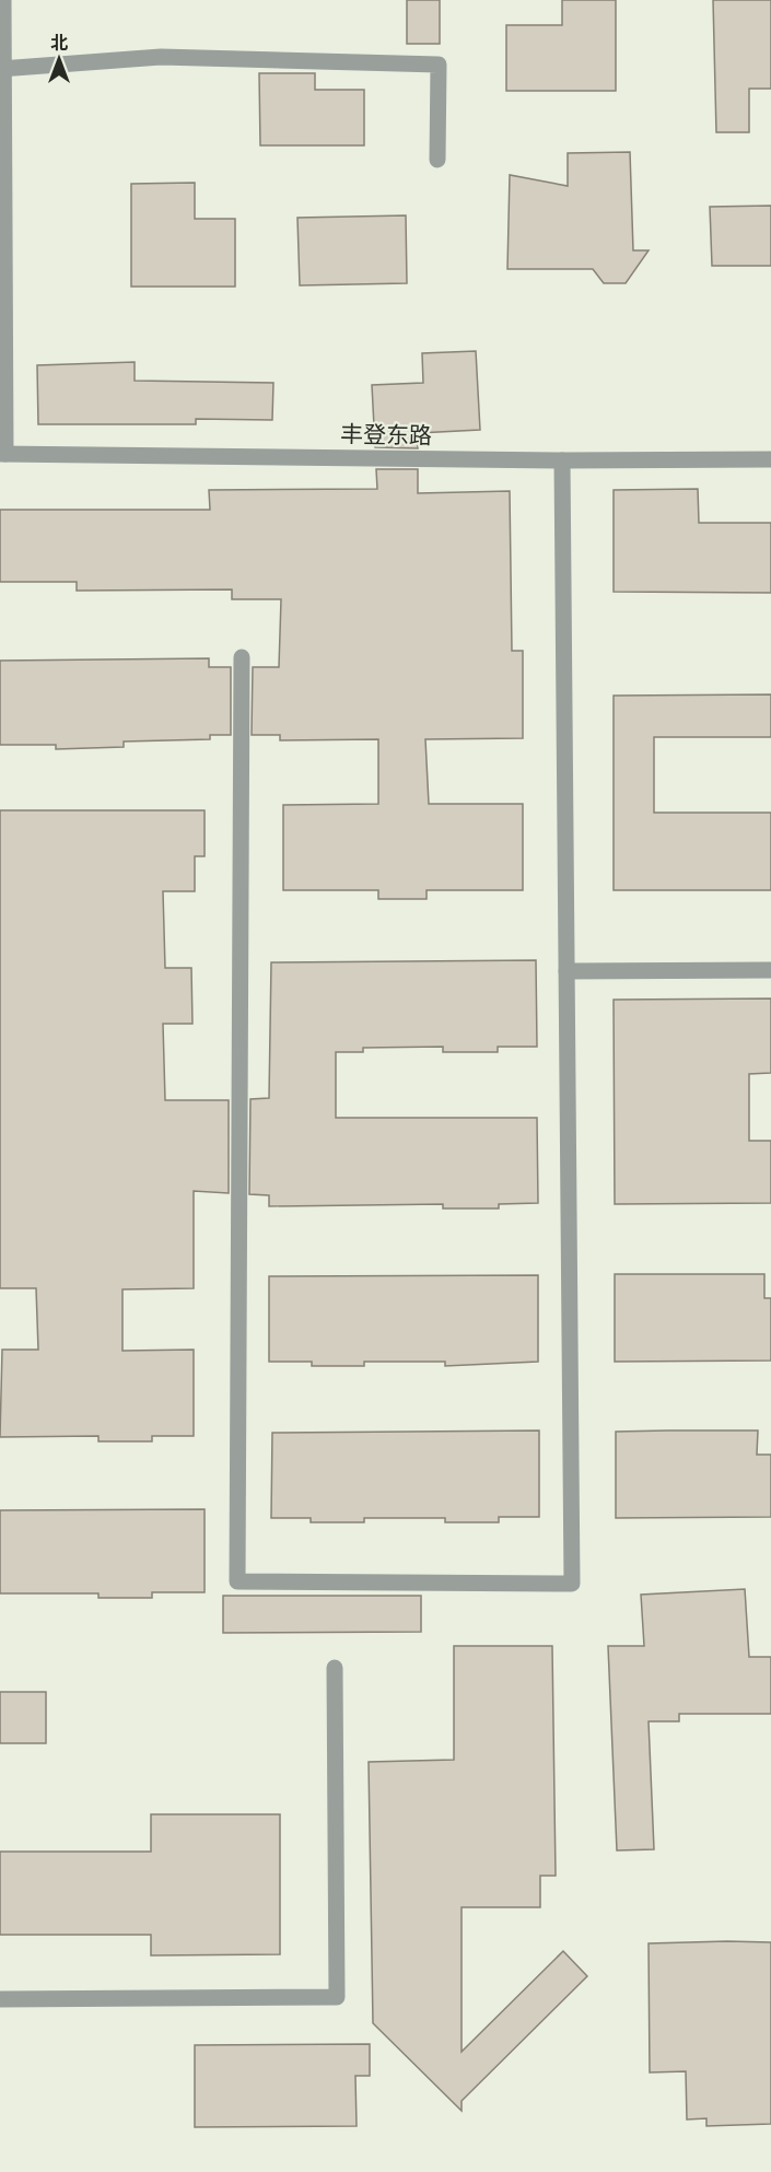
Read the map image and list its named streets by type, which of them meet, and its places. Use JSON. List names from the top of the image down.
{
  "streets": {
    "street": ["丰登东路"]
  },
  "north": "top"
}
